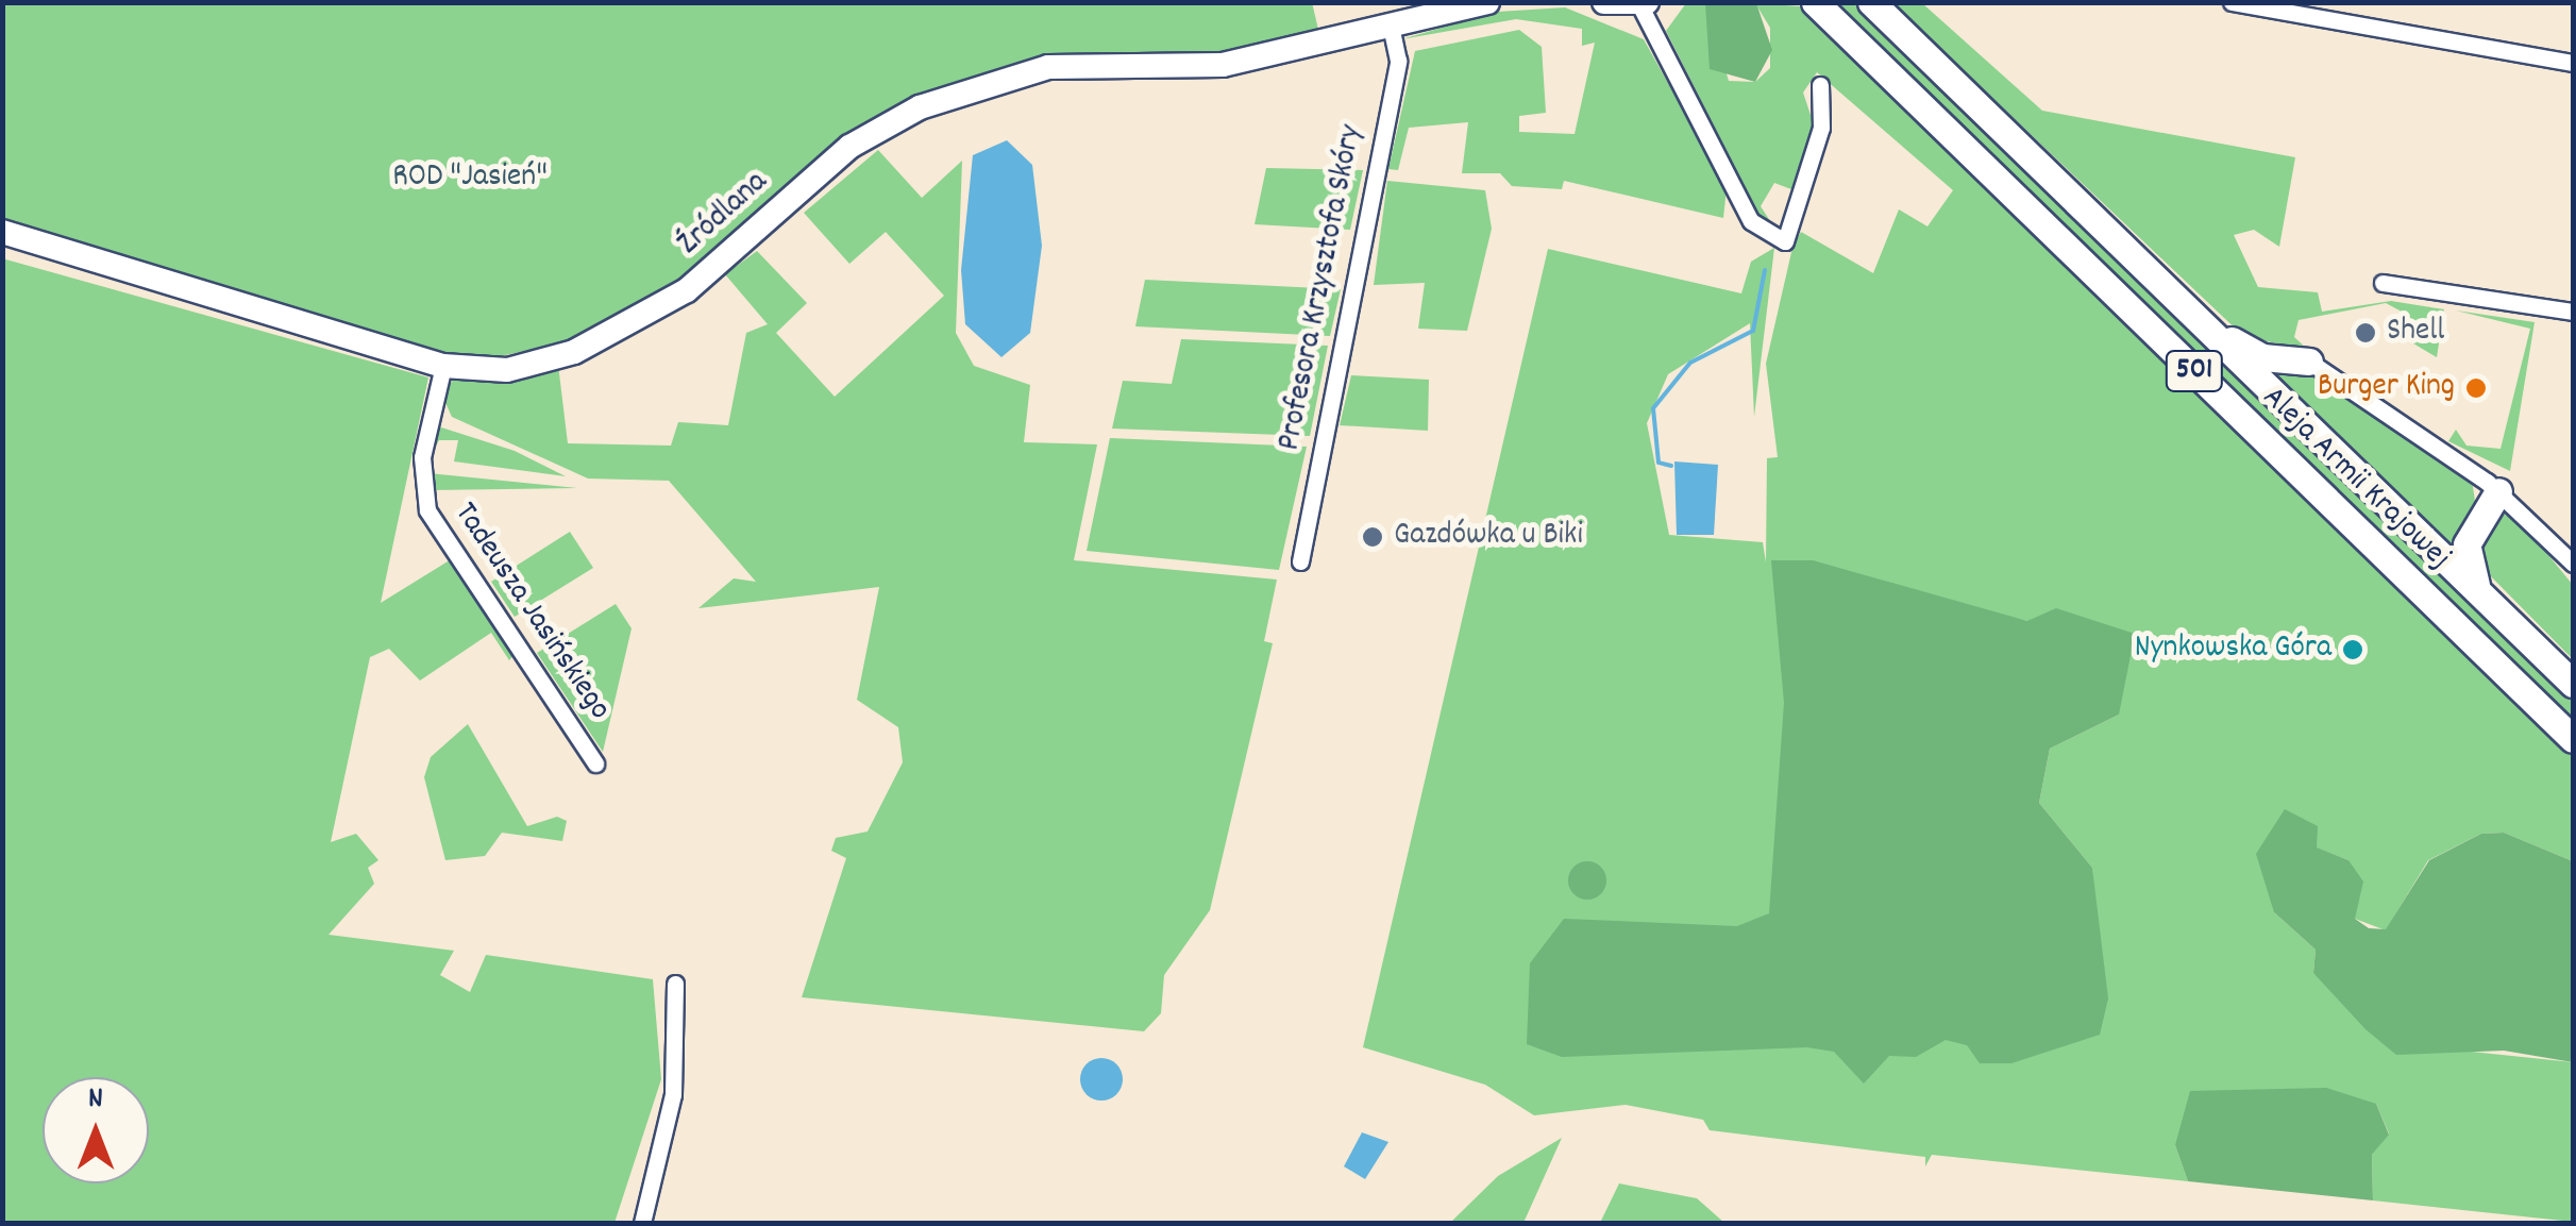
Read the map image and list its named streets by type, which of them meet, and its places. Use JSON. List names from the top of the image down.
{
  "streets": {
    "main road": ["501", "Aleja Armii Krajowej"],
    "street": ["Źródlana", "Profesora Krzysztofa Skóry", "Tadeusza Jasińskiego"]
  },
  "crossings": [
    ["Źródlana", "Profesora Krzysztofa Skóry"],
    ["Źródlana", "Tadeusza Jasińskiego"]
  ],
  "parks": ["ROD \"Jasień\""],
  "places": [
    "Shell",
    "Burger King",
    "Gazdówka u Biki",
    "Nynkowska Góra"
  ],
  "north": "top"
}
